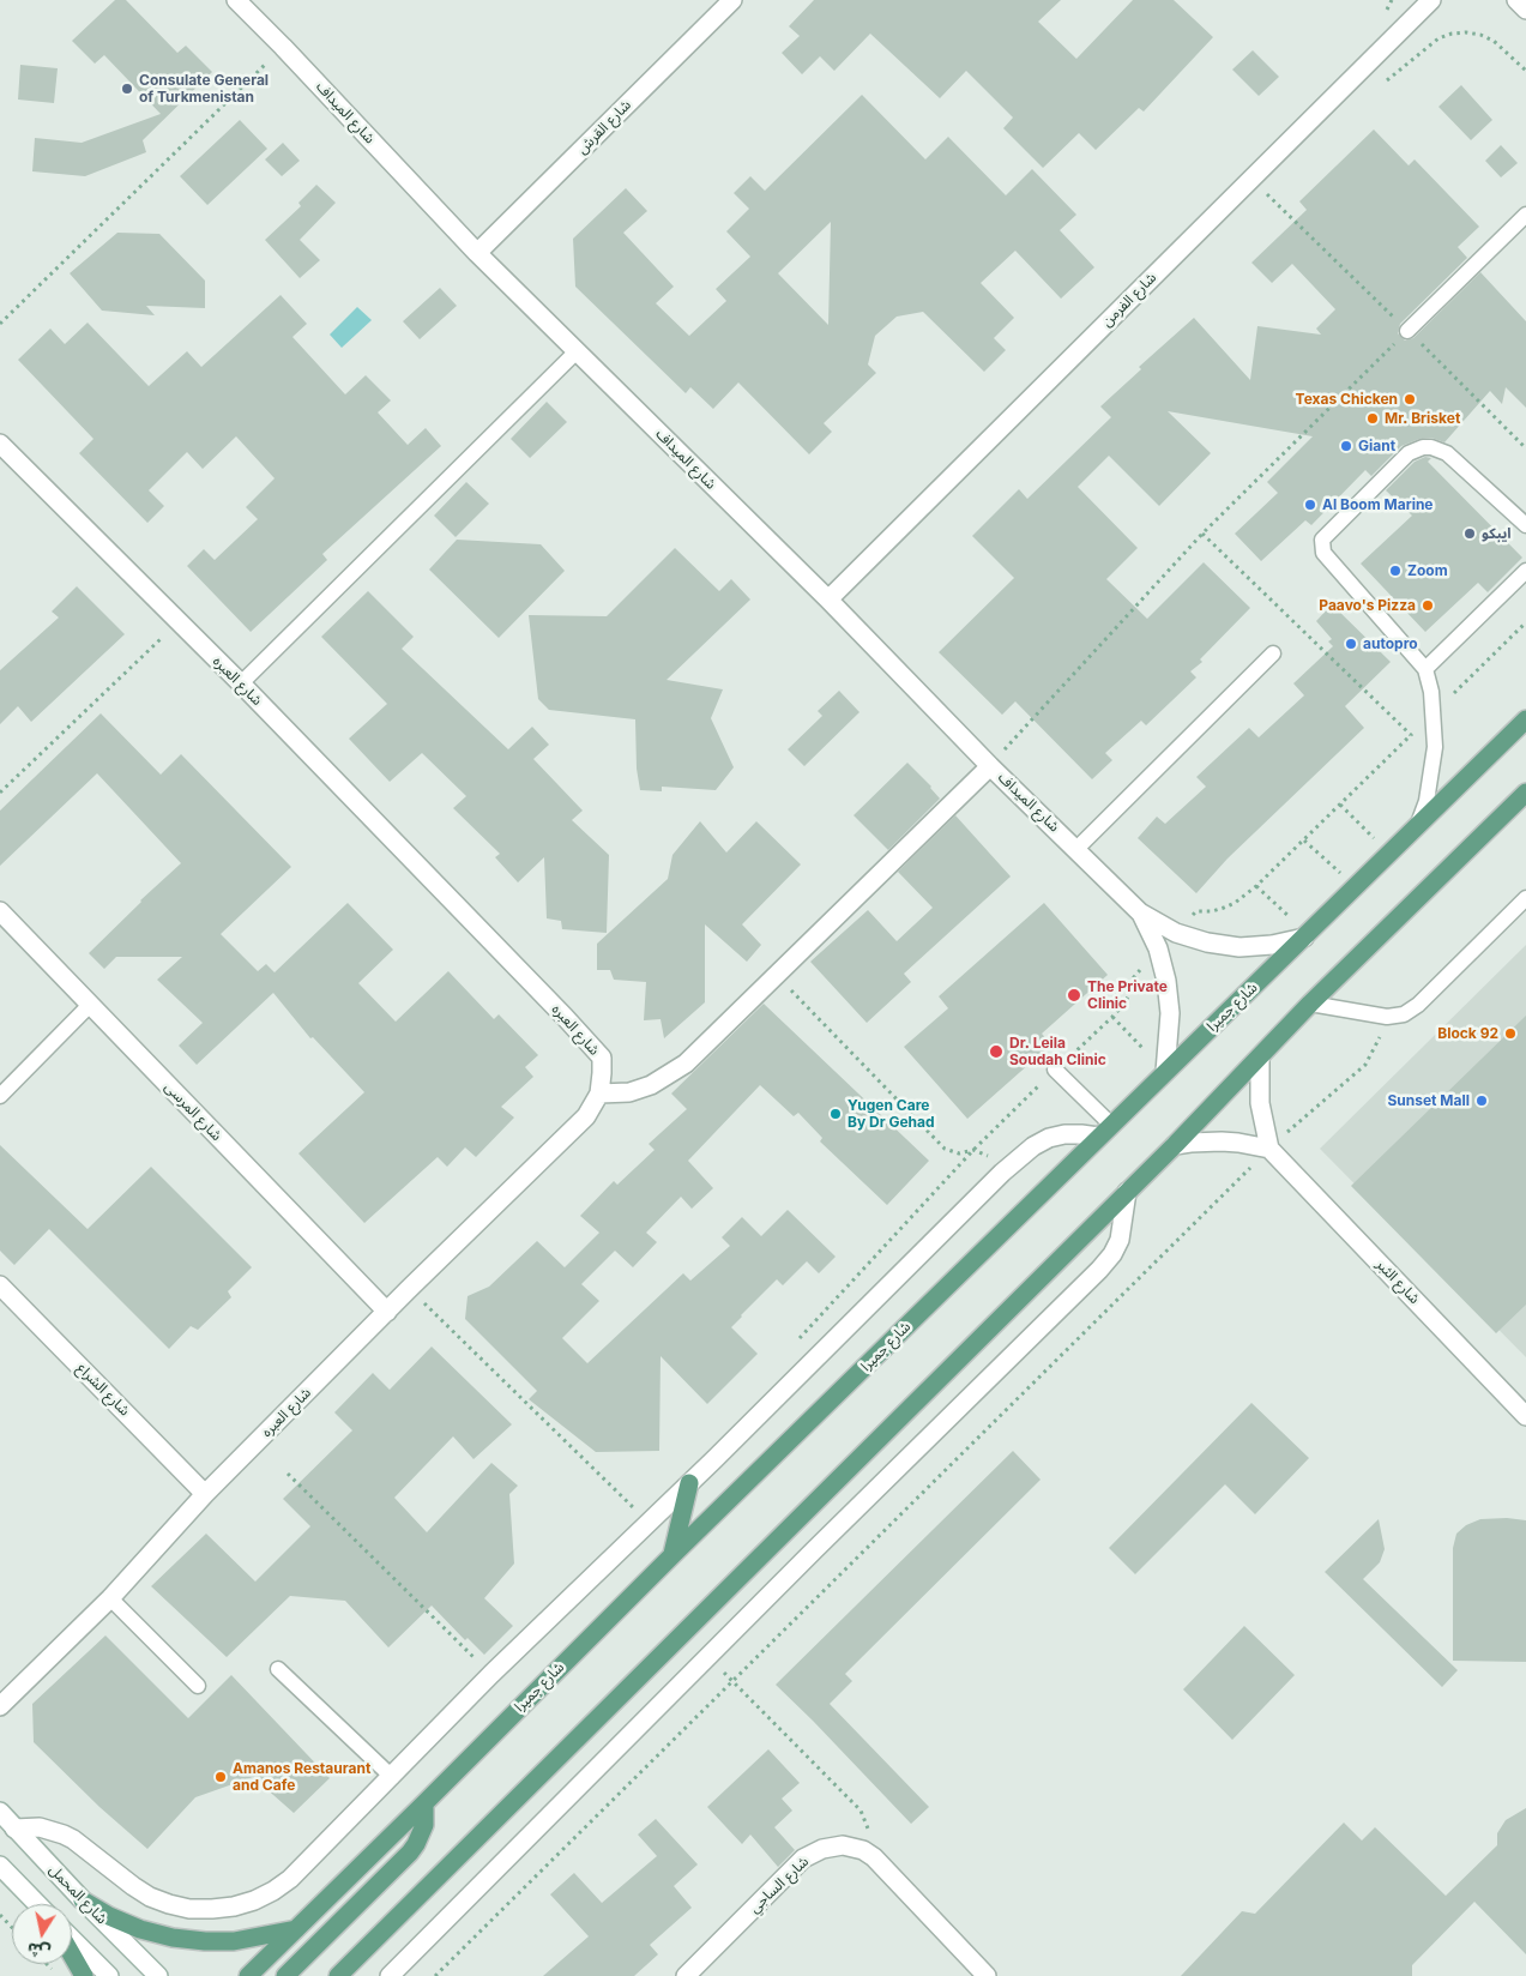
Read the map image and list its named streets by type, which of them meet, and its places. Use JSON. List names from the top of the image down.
{
  "streets": {
    "main road": ["شارع جميرا"],
    "street": [
      "شارع الميداف",
      "شارع القرش",
      "شارع الفرمن",
      "شارع العبره",
      "شارع المرسى",
      "شارع الثبر",
      "شارع الشراع",
      "شارع الساجي",
      "شارع المحمل"
    ]
  },
  "crossings": [
    ["شارع الميداف", "شارع القرش"],
    ["شارع الميداف", "شارع الفرمن"],
    ["شارع الميداف", "شارع جميرا"],
    ["شارع العبره", "شارع المرسى"],
    ["شارع العبره", "شارع الشراع"]
  ],
  "places": [
    "Consulate General of Turkmenistan",
    "Texas Chicken",
    "Mr. Brisket",
    "Giant",
    "Al Boom Marine",
    "ايبكو",
    "Zoom",
    "Paavo's Pizza",
    "autopro",
    "The Private Clinic",
    "Block 92",
    "Dr. Leila Soudah Clinic",
    "Sunset Mall",
    "Yugen Care By Dr Gehad",
    "Amanos Restaurant and Cafe"
  ],
  "north": "bottom"
}
